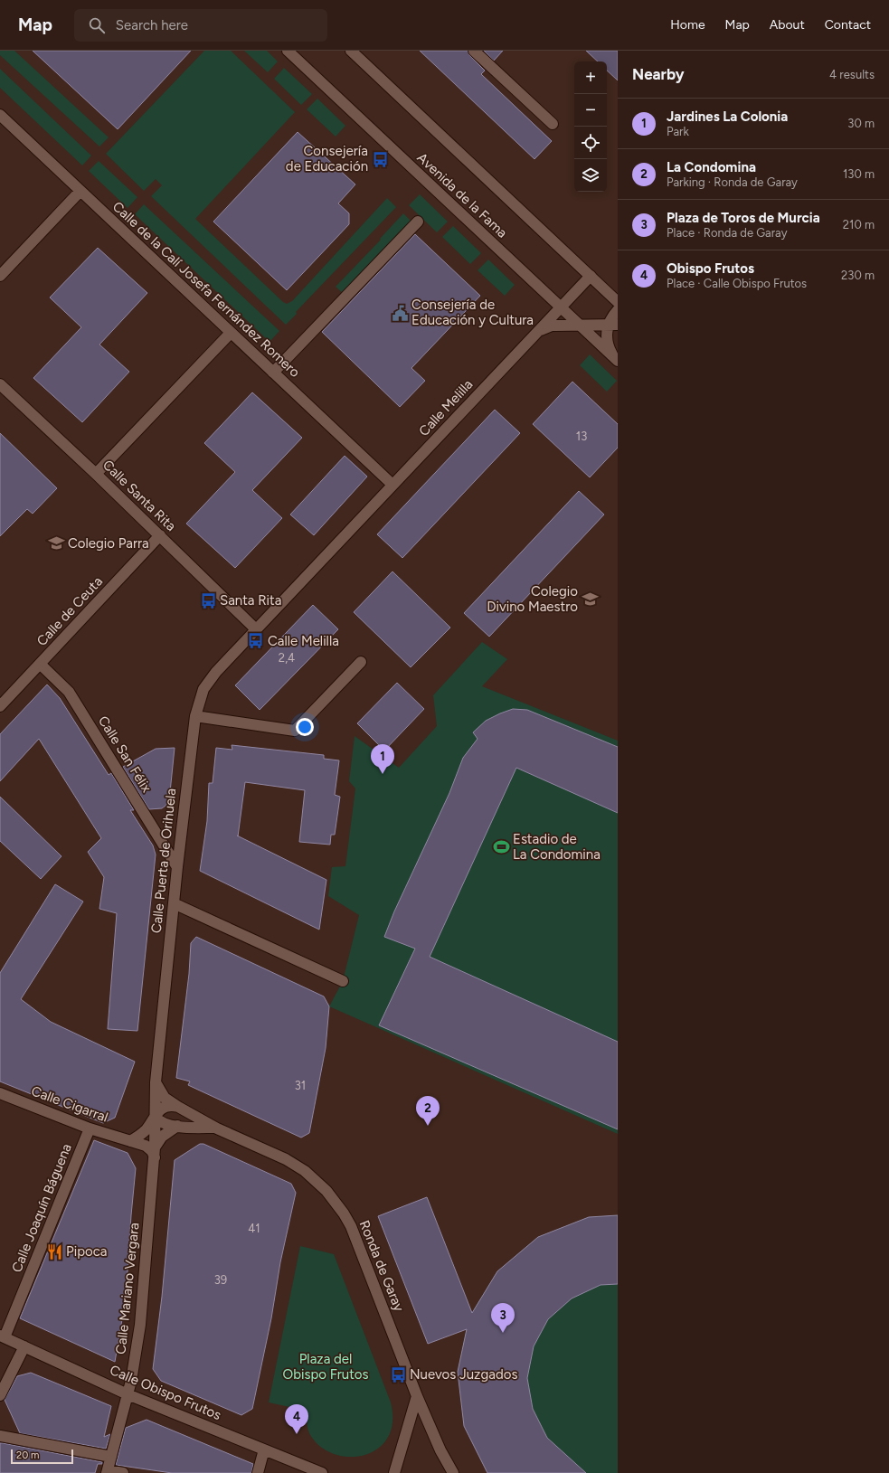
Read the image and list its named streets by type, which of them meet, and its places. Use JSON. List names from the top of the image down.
{
  "streets": {
    "street": [
      "Avenida de la Fama",
      "Calle de la Calí Josefa Fernández Romero",
      "Calle Melilla",
      "Calle Santa Rita",
      "Calle de Ceuta",
      "Calle San Félix",
      "Calle Puerta de Orihuela",
      "Calle Cigarral",
      "Calle Joaquín Báguena",
      "Ronda de Garay",
      "Calle Mariano Vergara",
      "Calle Obispo Frutos"
    ]
  },
  "crossings": [
    ["Avenida de la Fama", "Calle Melilla"],
    ["Calle de la Calí Josefa Fernández Romero", "Calle Melilla"],
    ["Calle Melilla", "Calle Santa Rita"],
    ["Calle Melilla", "Calle Puerta de Orihuela"],
    ["Calle Santa Rita", "Calle de Ceuta"],
    ["Calle Santa Rita", "Calle Puerta de Orihuela"],
    ["Calle de Ceuta", "Calle San Félix"],
    ["Calle San Félix", "Calle Puerta de Orihuela"],
    ["Calle Puerta de Orihuela", "Ronda de Garay"],
    ["Calle Puerta de Orihuela", "Calle Mariano Vergara"],
    ["Calle Cigarral", "Calle Joaquín Báguena"],
    ["Calle Cigarral", "Calle Mariano Vergara"],
    ["Calle Joaquín Báguena", "Calle Obispo Frutos"],
    ["Ronda de Garay", "Calle Mariano Vergara"],
    ["Calle Mariano Vergara", "Calle Obispo Frutos"]
  ],
  "parks": ["Plaza del Obispo Frutos"],
  "places": {
    "bus stop": [
      "Consejería de Educación",
      "Santa Rita",
      "Calle Melilla",
      "Nuevos Juzgados"
    ],
    "public building": ["Consejería de Educación y Cultura"],
    "school or university": ["Colegio Parra", "Colegio Divino Maestro"],
    "sports": ["Estadio de La Condomina"],
    "restaurant": ["Pipoca"]
  },
  "house_numbers": [
    "13",
    "2,4",
    "31",
    "41",
    "39"
  ],
  "scale_bar": "20 m",
  "page": {
    "header": "Map",
    "search": "Search here",
    "nav": [
      "Home",
      "Map",
      "About",
      "Contact"
    ],
    "heading": ["Nearby", "4 results"],
    "map_buttons": ["+", "−"],
    "list": [
      {
        "mark": "1",
        "name": "Jardines La Colonia",
        "note": "Park",
        "value": "30 m"
      },
      {
        "mark": "2",
        "name": "La Condomina",
        "note": "Parking · Ronda de Garay",
        "value": "130 m"
      },
      {
        "mark": "3",
        "name": "Plaza de Toros de Murcia",
        "note": "Place · Ronda de Garay",
        "value": "210 m"
      },
      {
        "mark": "4",
        "name": "Obispo Frutos",
        "note": "Place · Calle Obispo Frutos",
        "value": "230 m"
      }
    ],
    "pins": [
      "1",
      "2",
      "3",
      "4"
    ],
    "scale": "20 m"
  }
}
